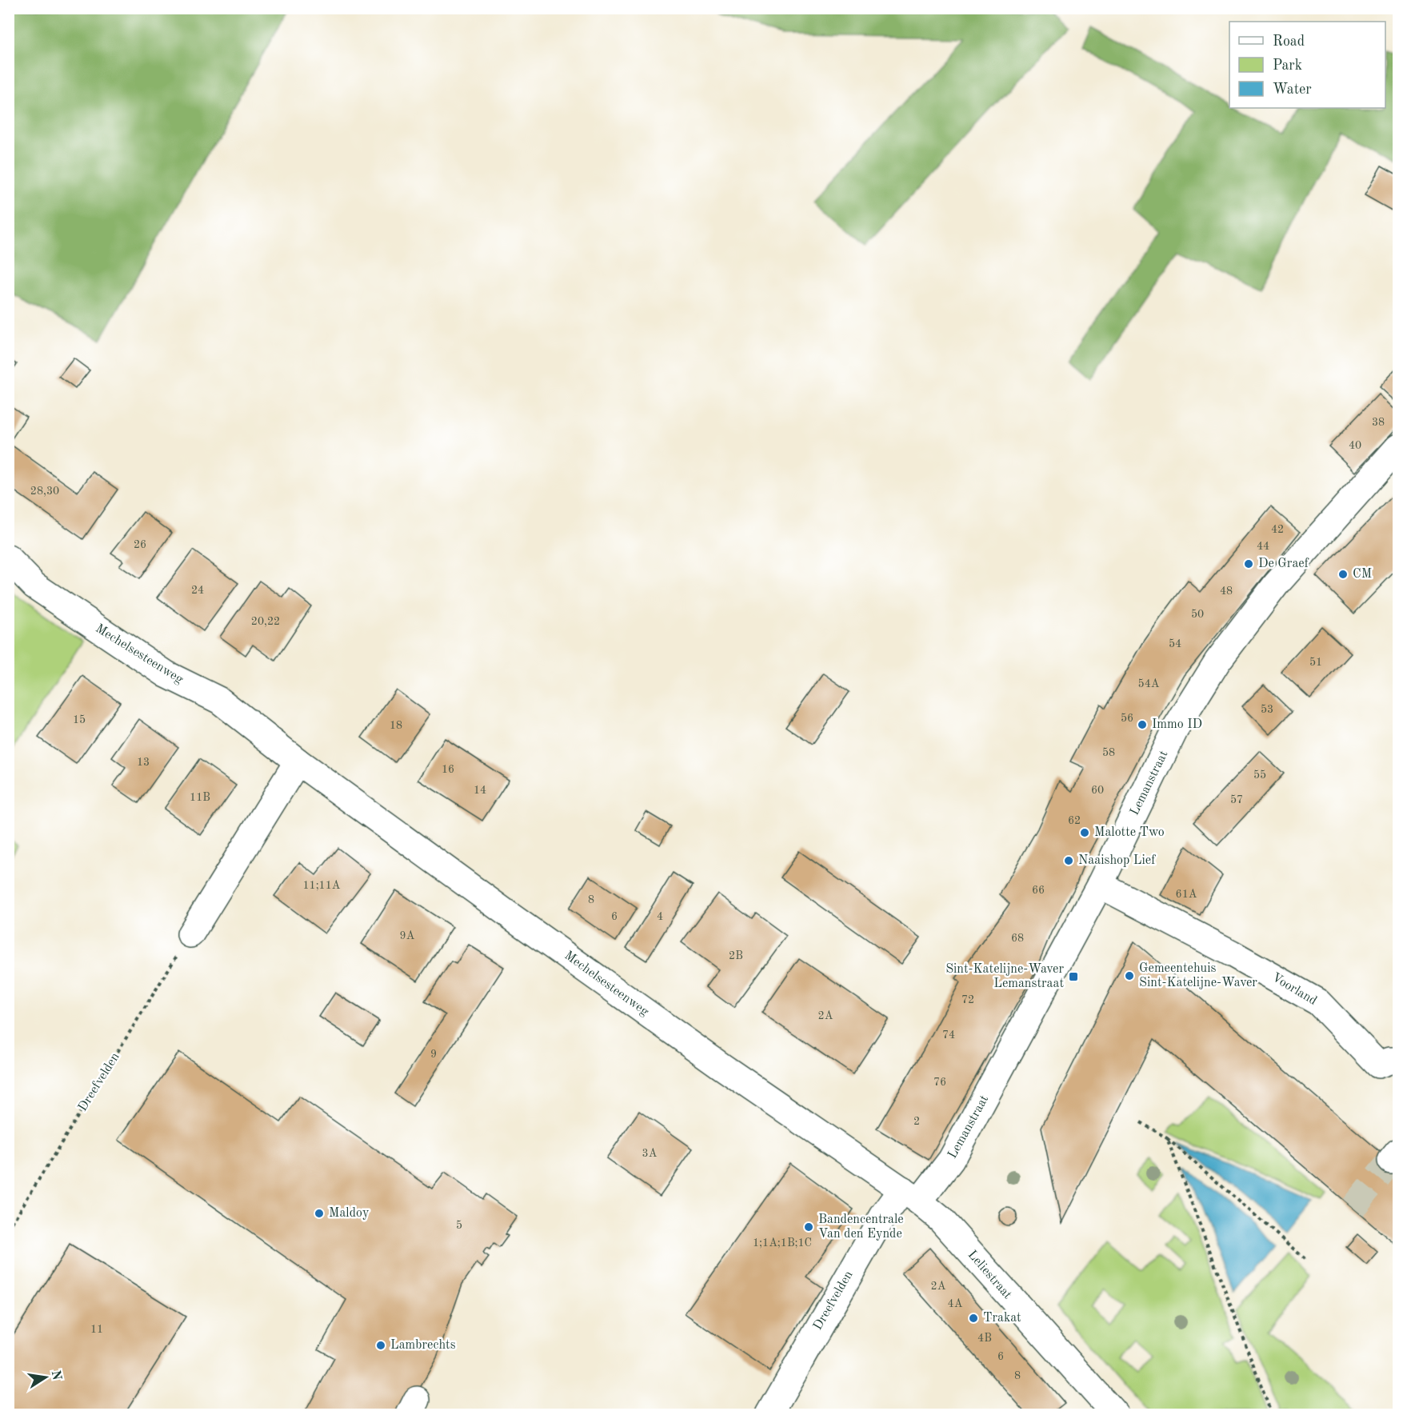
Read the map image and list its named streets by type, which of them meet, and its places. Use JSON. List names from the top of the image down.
{
  "streets": {
    "street": [
      "Mechelsesteenweg",
      "Lemanstraat",
      "Voorland",
      "Dreefvelden",
      "Leliestraat"
    ]
  },
  "crossings": [
    ["Mechelsesteenweg", "Lemanstraat"],
    ["Mechelsesteenweg", "Dreefvelden"],
    ["Mechelsesteenweg", "Leliestraat"],
    ["Lemanstraat", "Voorland"],
    ["Lemanstraat", "Dreefvelden"],
    ["Lemanstraat", "Leliestraat"],
    ["Dreefvelden", "Leliestraat"]
  ],
  "places": {
    "other": [
      "De Graef",
      "CM",
      "Immo ID",
      "Malotte Two",
      "Naaishop Lief",
      "Gemeentehuis Sint-Katelijne-Waver",
      "Maldoy",
      "Bandencentrale Van den Eynde",
      "Trakat",
      "Lambrechts"
    ],
    "transit": ["Sint-Katelijne-Waver Lemanstraat"]
  },
  "house_numbers": [
    "38",
    "40",
    "28,30",
    "42",
    "26",
    "44",
    "24",
    "48",
    "50",
    "20,22",
    "54",
    "51",
    "54A",
    "53",
    "56",
    "15",
    "18",
    "58",
    "13",
    "16",
    "55",
    "14",
    "60",
    "11B",
    "57",
    "62",
    "11;11A",
    "66",
    "61A",
    "8",
    "6",
    "4",
    "9A",
    "68",
    "2B",
    "72",
    "2A",
    "74",
    "9",
    "76",
    "2",
    "3A",
    "5",
    "1;1A;1B;1C",
    "2A",
    "4A",
    "11",
    "4B",
    "6",
    "8"
  ],
  "legend": ["Road", "Park", "Water"],
  "north": "right"
}
